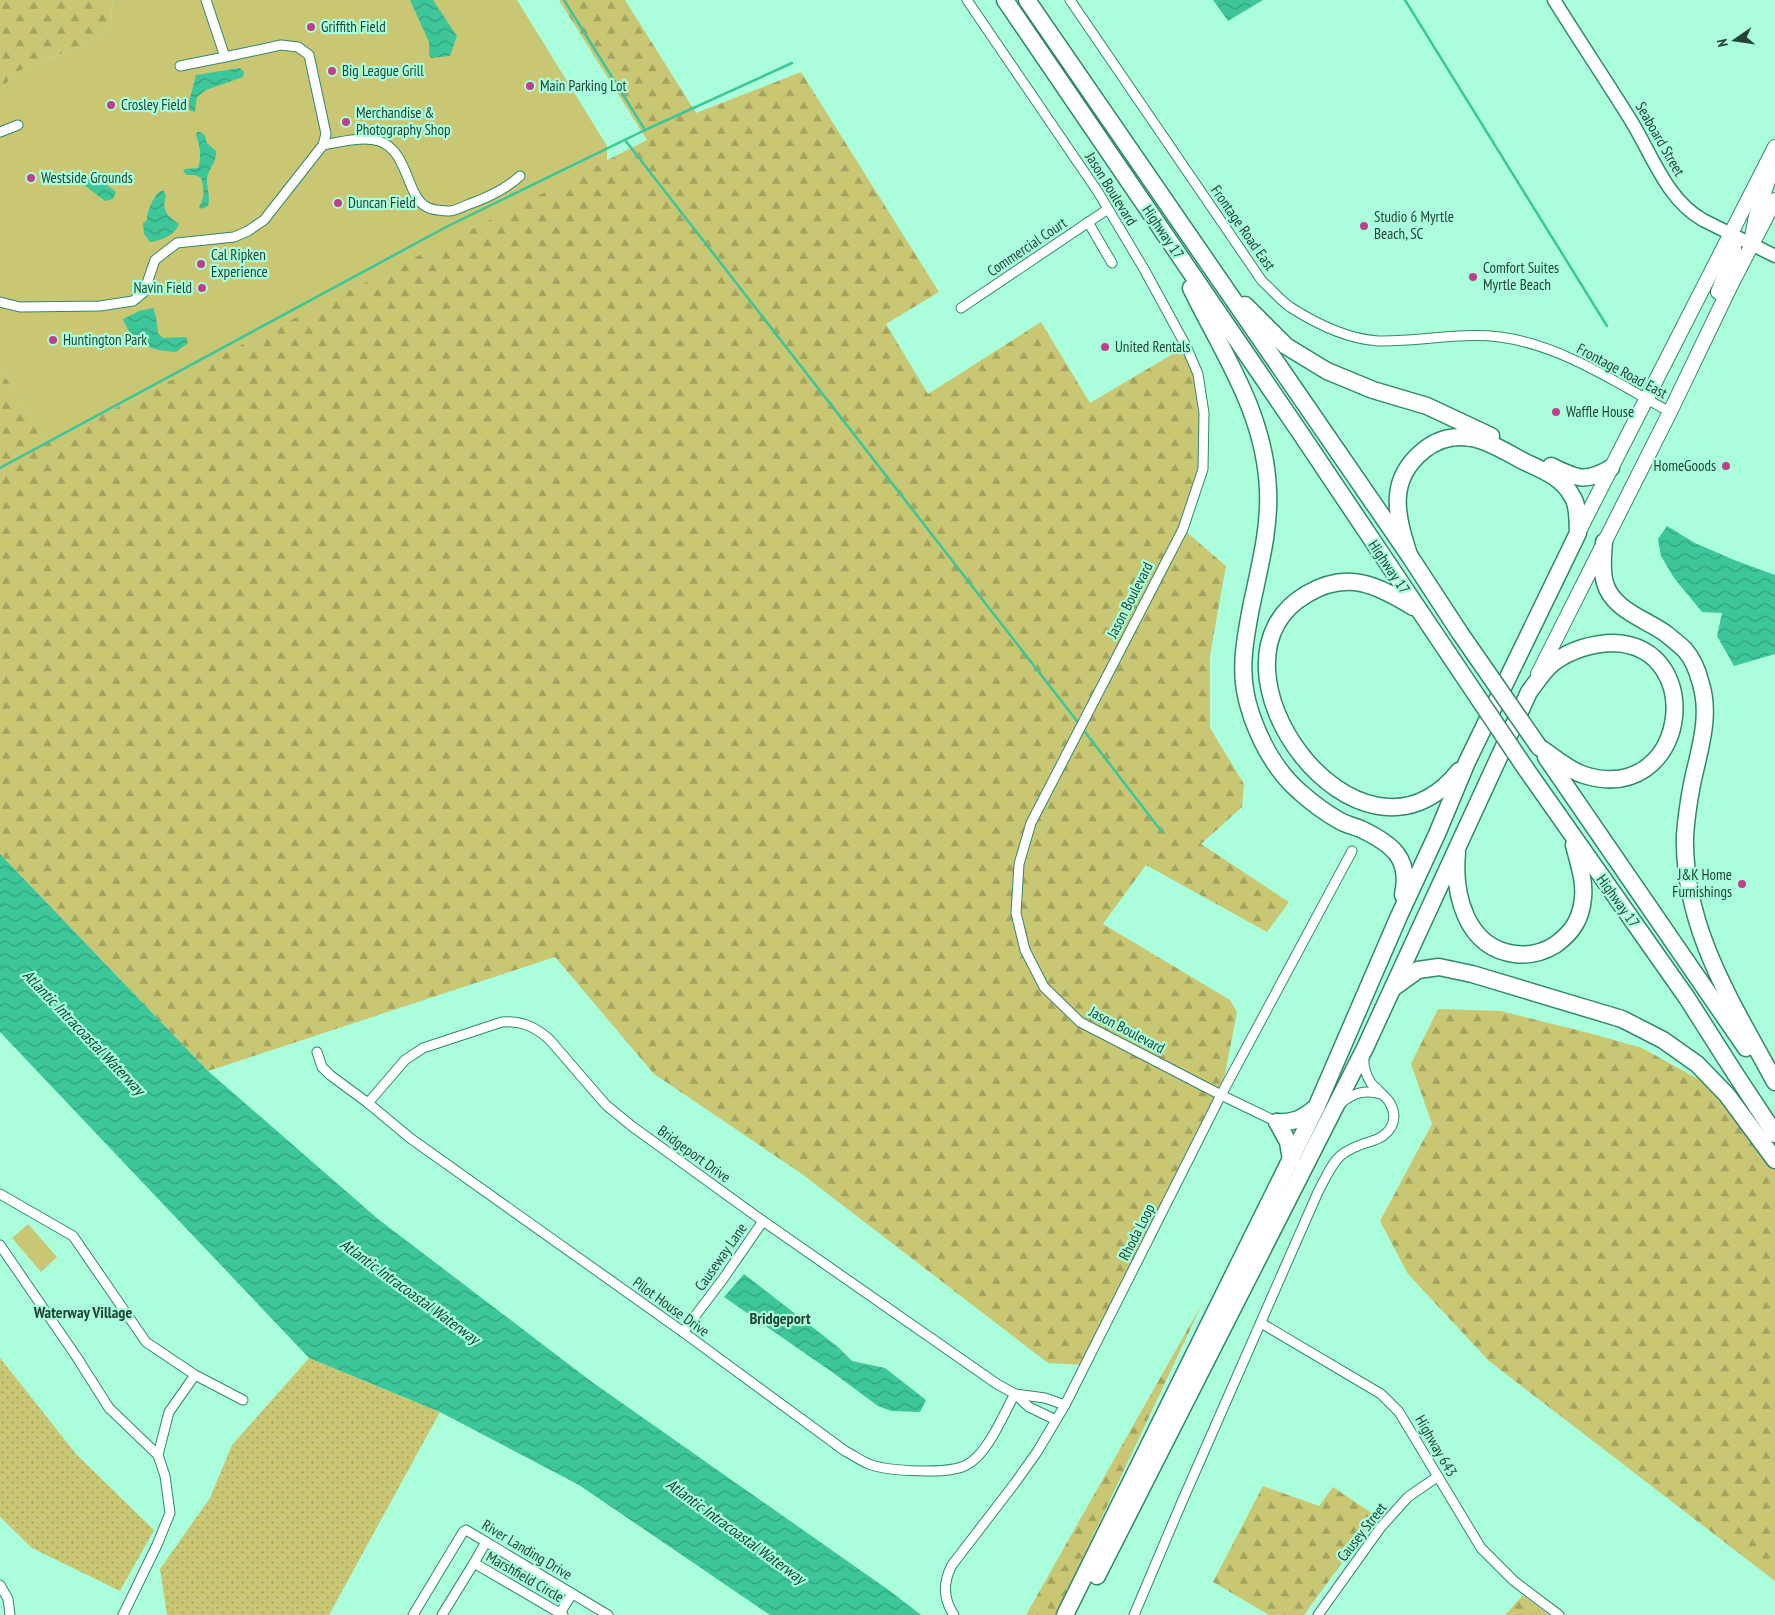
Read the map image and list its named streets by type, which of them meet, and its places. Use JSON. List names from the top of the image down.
{
  "streets": {
    "highway": ["Highway 17"],
    "street": [
      "Seaboard Street",
      "Jason Boulevard",
      "Frontage Road East",
      "Commercial Court",
      "Bridgeport Drive",
      "Rhoda Loop",
      "Causeway Lane",
      "Pilot House Drive",
      "Highway 643",
      "Causey Street",
      "River Landing Drive",
      "Marshfield Circle"
    ]
  },
  "crossings": [
    ["Jason Boulevard", "Commercial Court"],
    ["Jason Boulevard", "Rhoda Loop"],
    ["Bridgeport Drive", "Rhoda Loop"],
    ["Bridgeport Drive", "Causeway Lane"],
    ["Bridgeport Drive", "Pilot House Drive"],
    ["Causeway Lane", "Pilot House Drive"],
    ["Highway 643", "Causey Street"]
  ],
  "districts": ["Waterway Village", "Bridgeport"],
  "water": ["Atlantic Intracoastal Waterway"],
  "places": [
    "Griffith Field",
    "Big League Grill",
    "Main Parking Lot",
    "Crosley Field",
    "Merchandise & Photography Shop",
    "Westside Grounds",
    "Duncan Field",
    "Studio 6 Myrtle Beach, SC",
    "Cal Ripken Experience",
    "Comfort Suites Myrtle Beach",
    "Navin Field",
    "Huntington Park",
    "United Rentals",
    "Waffle House",
    "HomeGoods",
    "J&K Home Furnishings"
  ],
  "north": "left"
}
